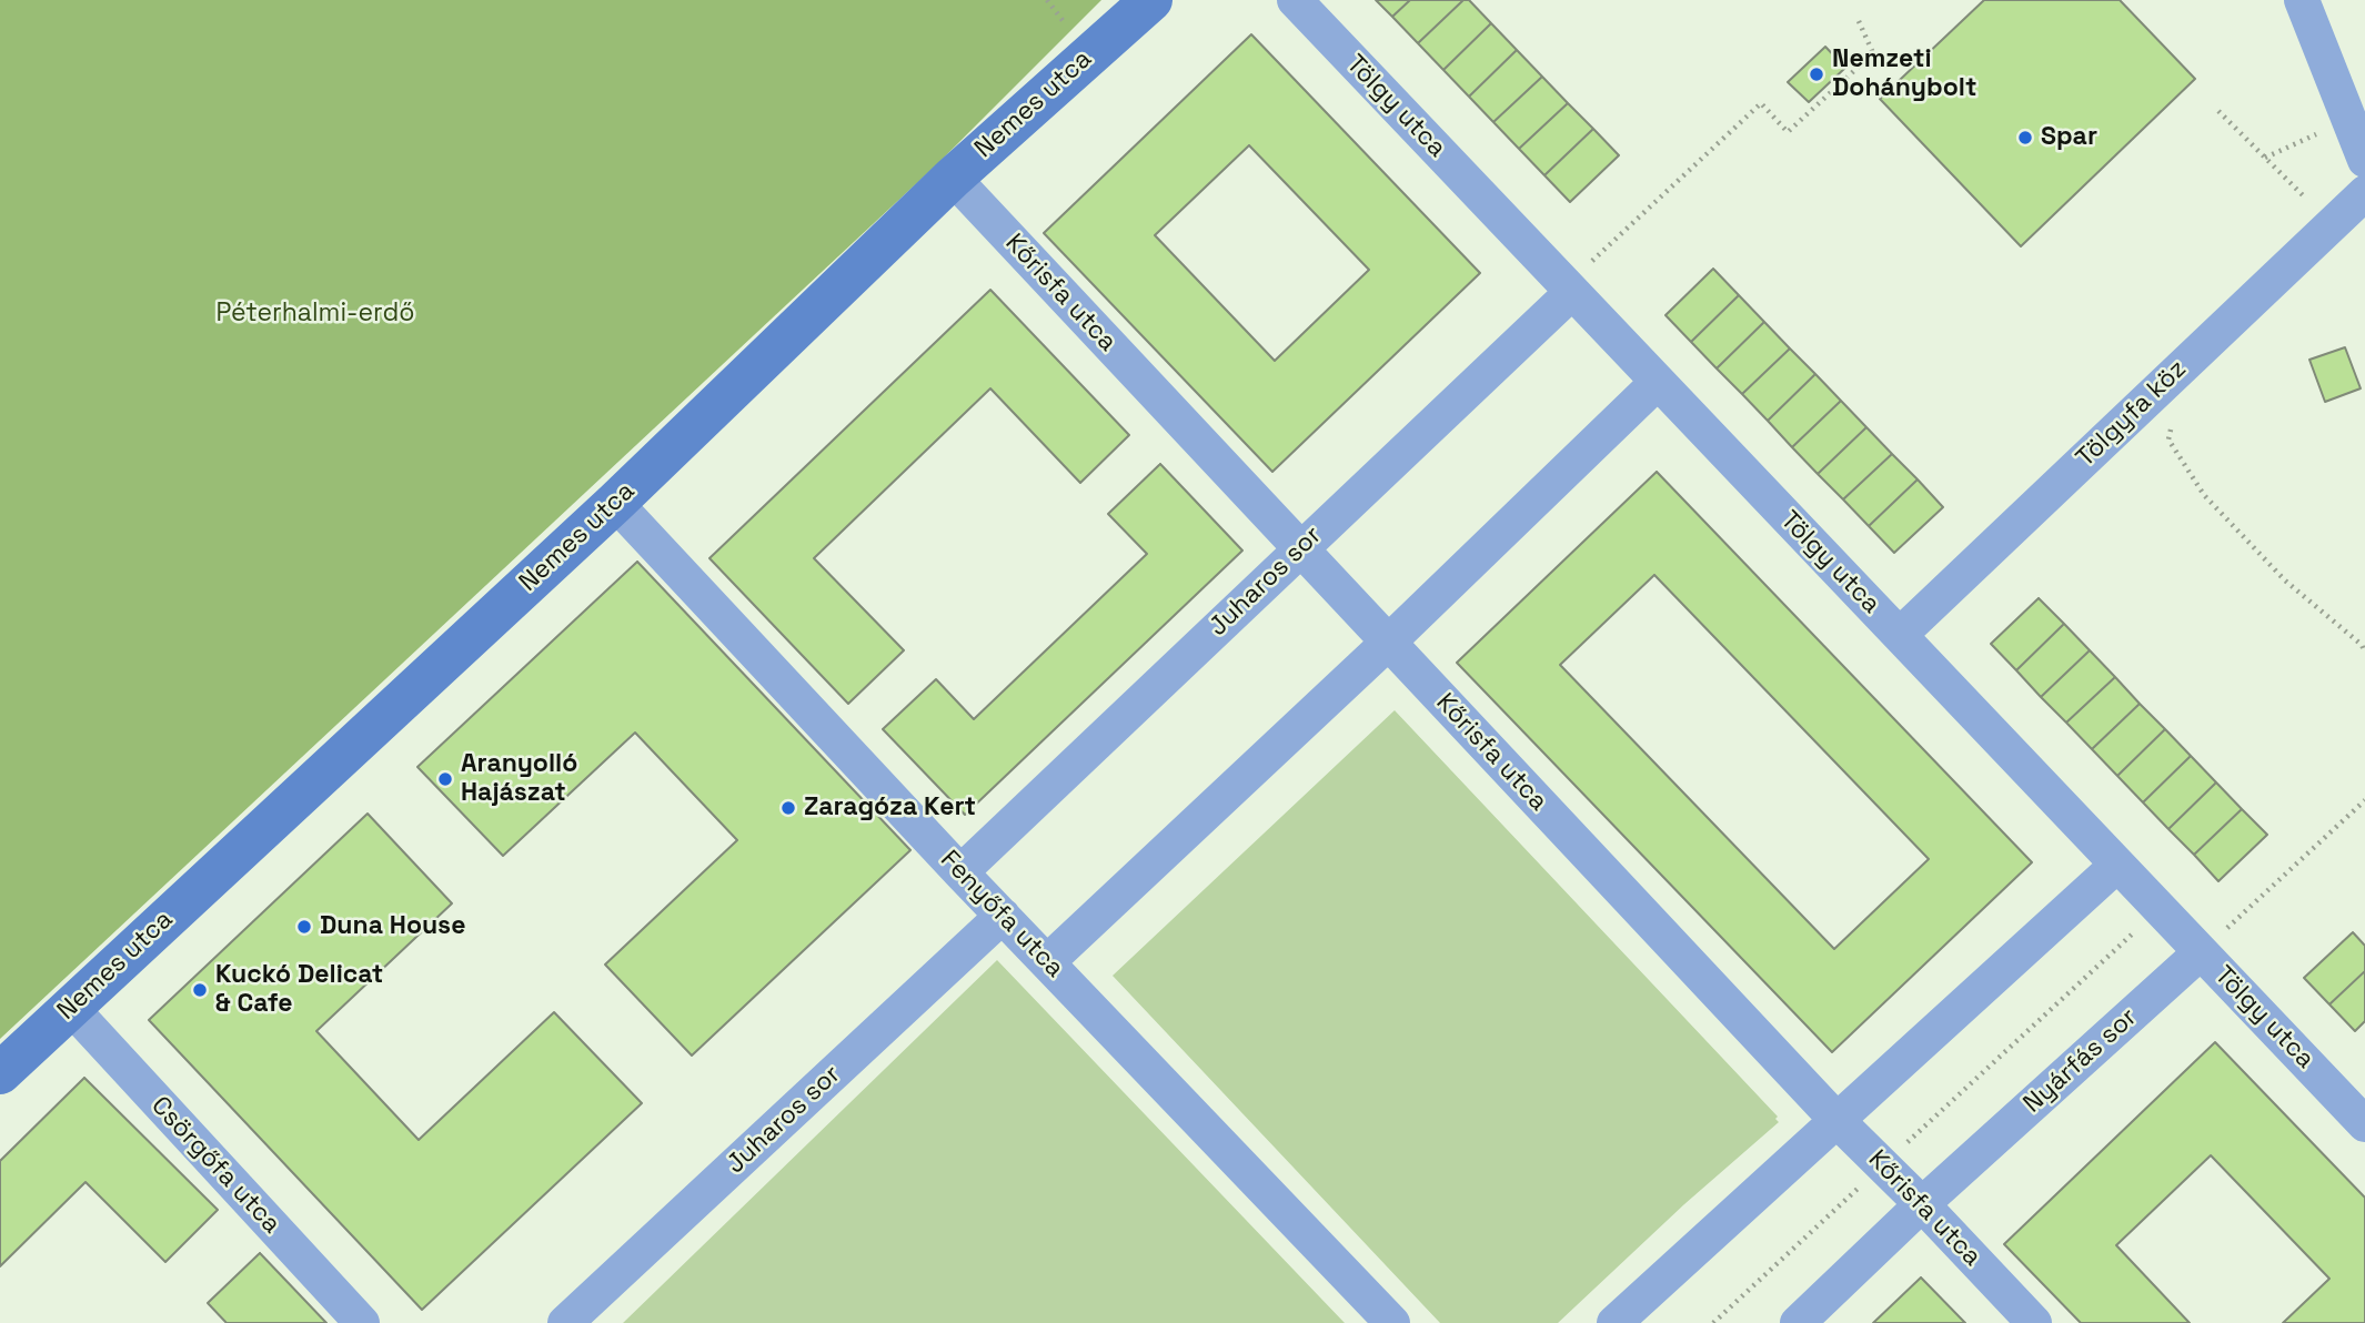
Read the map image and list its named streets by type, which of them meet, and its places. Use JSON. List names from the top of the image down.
{
  "streets": {
    "street": [
      "Nemes utca",
      "Tölgy utca",
      "Kőrisfa utca",
      "Tölgyfa köz",
      "Juharos sor",
      "Fenyőfa utca",
      "Nyárfás sor",
      "Csörgőfa utca"
    ]
  },
  "crossings": [
    ["Nemes utca", "Kőrisfa utca"],
    ["Nemes utca", "Fenyőfa utca"],
    ["Nemes utca", "Csörgőfa utca"],
    ["Tölgy utca", "Tölgyfa köz"],
    ["Tölgy utca", "Juharos sor"],
    ["Tölgy utca", "Nyárfás sor"],
    ["Kőrisfa utca", "Juharos sor"],
    ["Kőrisfa utca", "Nyárfás sor"],
    ["Juharos sor", "Fenyőfa utca"]
  ],
  "parks": ["Péterhalmi-erdő"],
  "places": [
    "Nemzeti Dohánybolt",
    "Spar",
    "Aranyolló Hajászat",
    "Zaragóza Kert",
    "Duna House",
    "Kuckó Delicat & Cafe"
  ]
}
